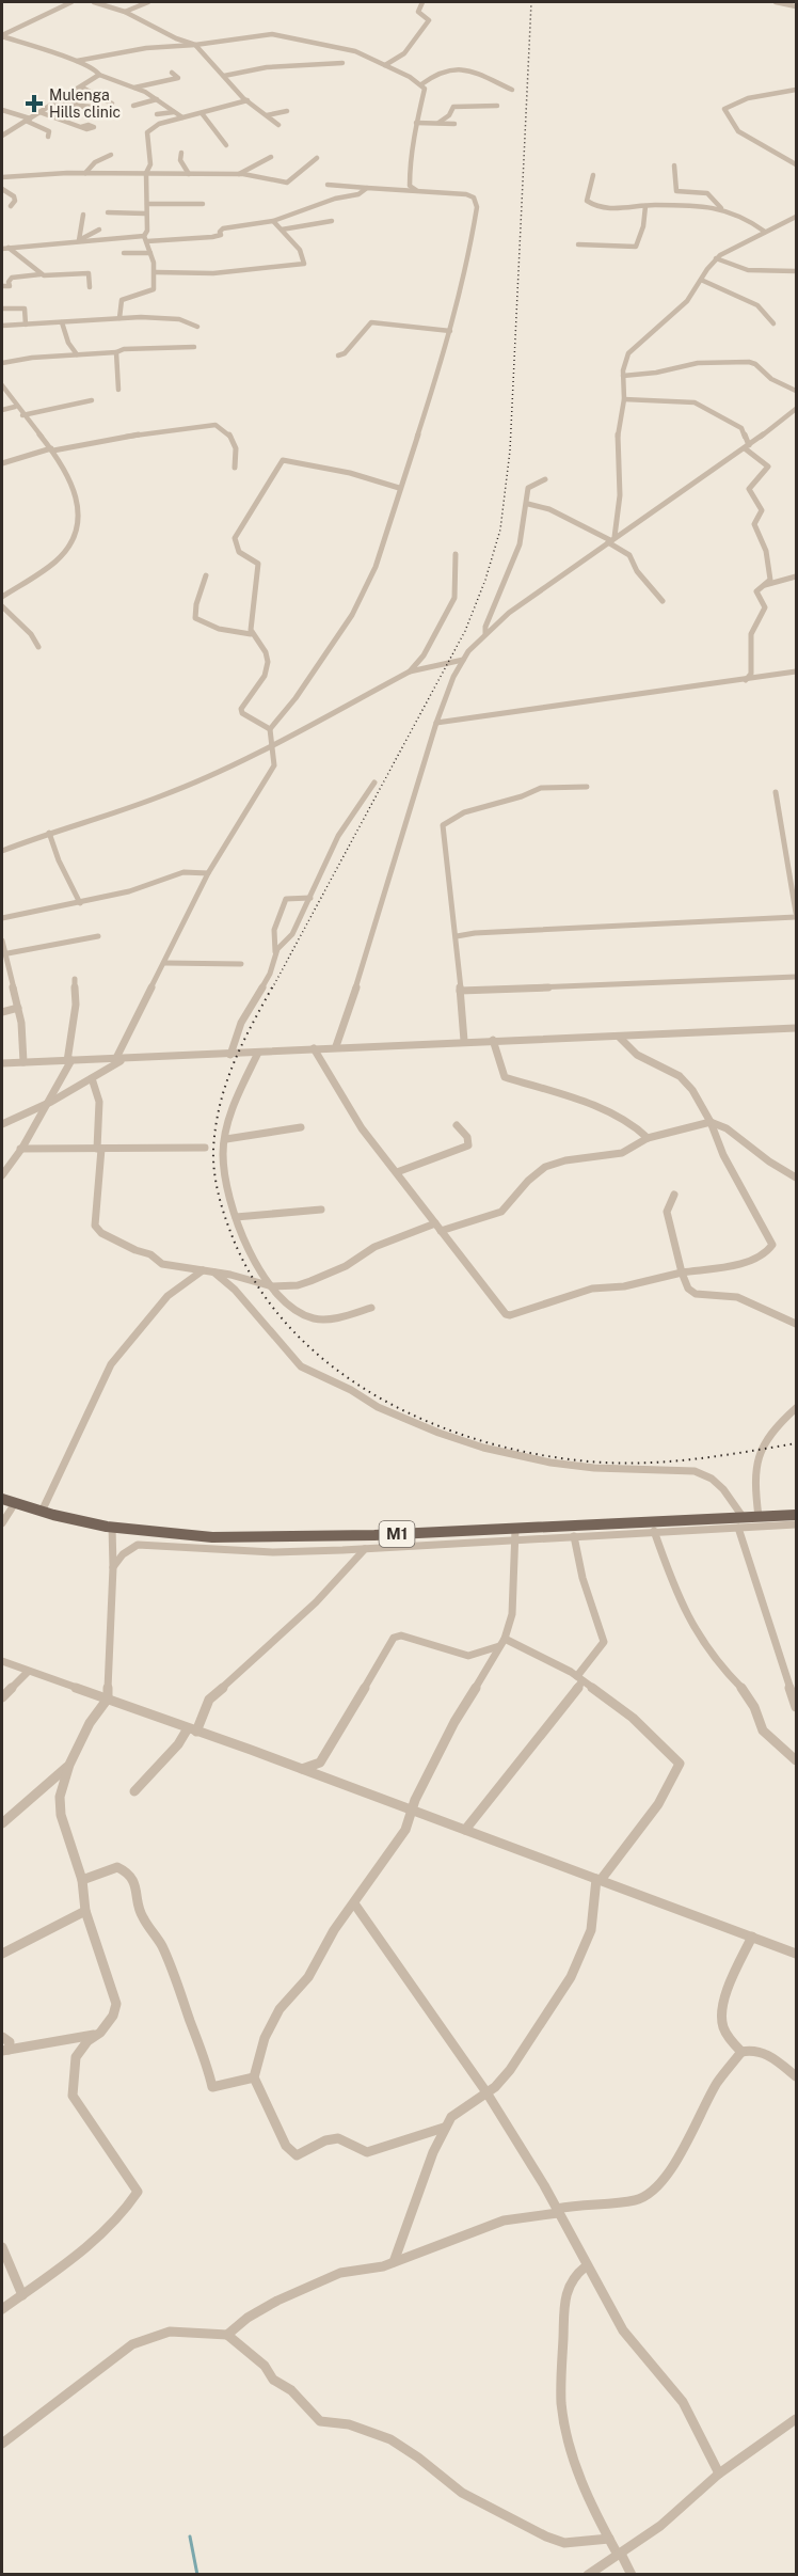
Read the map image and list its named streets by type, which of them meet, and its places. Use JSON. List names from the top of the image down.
{
  "streets": {
    "main road": ["M1"]
  },
  "places": {
    "health": ["Mulenga Hills clinic"]
  }
}
